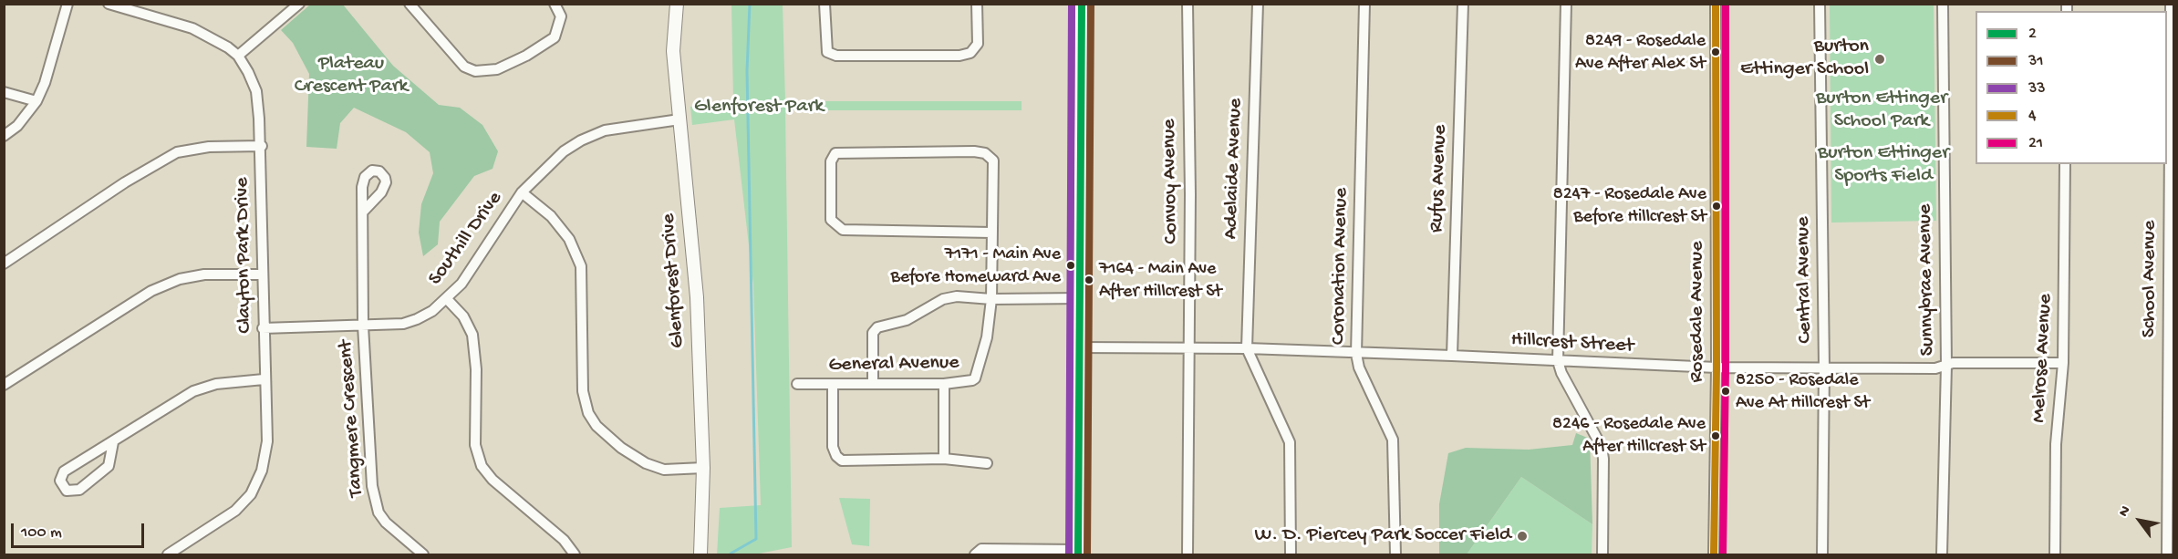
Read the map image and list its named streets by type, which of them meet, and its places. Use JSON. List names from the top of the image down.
{
  "streets": {
    "street": [
      "Adelaide Avenue",
      "Rufus Avenue",
      "Convoy Avenue",
      "Southill Drive",
      "Clayton Park Drive",
      "Coronation Avenue",
      "School Avenue",
      "Central Avenue",
      "Sunnybrae Avenue",
      "Glenforest Drive",
      "Rosedale Avenue",
      "Hillcrest Street",
      "Melrose Avenue",
      "General Avenue",
      "Tangmere Crescent"
    ]
  },
  "crossings": [
    ["Adelaide Avenue", "Hillcrest Street"],
    ["Rufus Avenue", "Hillcrest Street"],
    ["Convoy Avenue", "Hillcrest Street"],
    ["Southill Drive", "Clayton Park Drive"],
    ["Southill Drive", "Glenforest Drive"],
    ["Southill Drive", "Tangmere Crescent"],
    ["Coronation Avenue", "Hillcrest Street"],
    ["Central Avenue", "Hillcrest Street"],
    ["Sunnybrae Avenue", "Hillcrest Street"],
    ["Rosedale Avenue", "Hillcrest Street"],
    ["Hillcrest Street", "Melrose Avenue"]
  ],
  "parks": [
    "Plateau Crescent Park",
    "Burton Ettinger School Park",
    "Glenforest Park",
    "Burton Ettinger Sports Field"
  ],
  "places": [
    "8249 - Rosedale Ave After Alex St",
    "Burton Ettinger School",
    "8247 - Rosedale Ave Before Hillcrest St",
    "7171 - Main Ave Before Homeward Ave",
    "7164 - Main Ave After Hillcrest St",
    "8250 - Rosedale Ave At Hillcrest St",
    "8246 - Rosedale Ave After Hillcrest St",
    "W. D. Piercey Park Soccer Field"
  ],
  "lines": [
    "transit line 2",
    "transit line 31",
    "transit line 33",
    "transit line 4",
    "transit line 21"
  ],
  "legend": [
    "2",
    "31",
    "33",
    "4",
    "21"
  ],
  "scale_bar": "100 m",
  "north": "top left"
}
